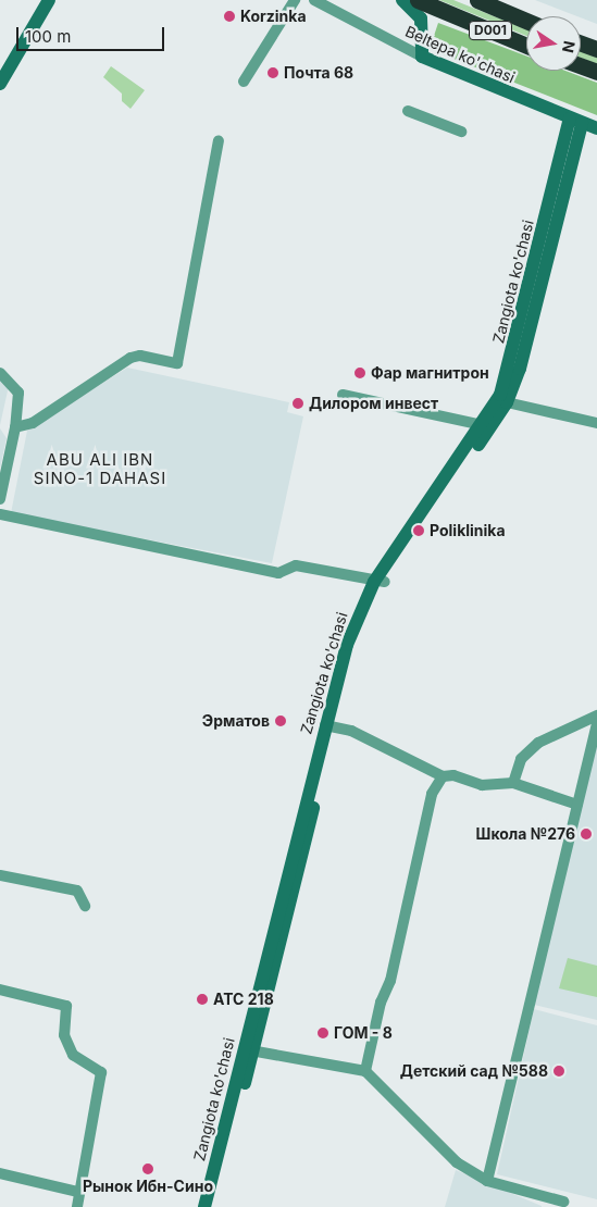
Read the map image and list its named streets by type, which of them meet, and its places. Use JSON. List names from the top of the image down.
{
  "streets": {
    "highway": ["D001"],
    "main road": ["Beltepa ko'chasi", "Zangiota ko'chasi"]
  },
  "crossings": [
    ["Beltepa ko'chasi", "Zangiota ko'chasi"]
  ],
  "districts": ["ABU ALI IBN SINO-1 DAHASI"],
  "places": [
    "Korzinka",
    "Почта 68",
    "Фар магнитрон",
    "Дилором инвест",
    "Poliklinika",
    "Эрматов",
    "Школа №276",
    "АТС 218",
    "ГОМ - 8",
    "Детский сад №588",
    "Рынок Ибн-Сино"
  ],
  "scale_bar": "100 m",
  "north": "right"
}
